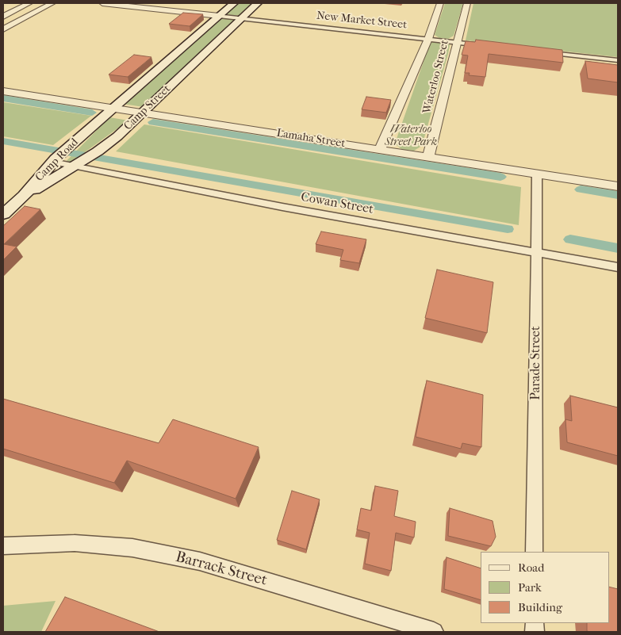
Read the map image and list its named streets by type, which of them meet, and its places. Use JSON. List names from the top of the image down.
{
  "streets": {
    "main road": ["Camp Street", "Camp Road"],
    "street": [
      "New Market Street",
      "Waterloo Street",
      "Lamaha Street",
      "Cowan Street",
      "Parade Street",
      "Barrack Street"
    ]
  },
  "crossings": [
    ["New Market Street", "Waterloo Street"],
    ["New Market Street", "Camp Street"],
    ["Waterloo Street", "Lamaha Street"],
    ["Camp Street", "Lamaha Street"],
    ["Camp Street", "Camp Road"],
    ["Camp Street", "Cowan Street"],
    ["Lamaha Street", "Camp Road"],
    ["Lamaha Street", "Parade Street"],
    ["Camp Road", "Cowan Street"],
    ["Cowan Street", "Parade Street"]
  ],
  "parks": ["Waterloo Street Park"],
  "legend": ["Road", "Park", "Building"]
}
